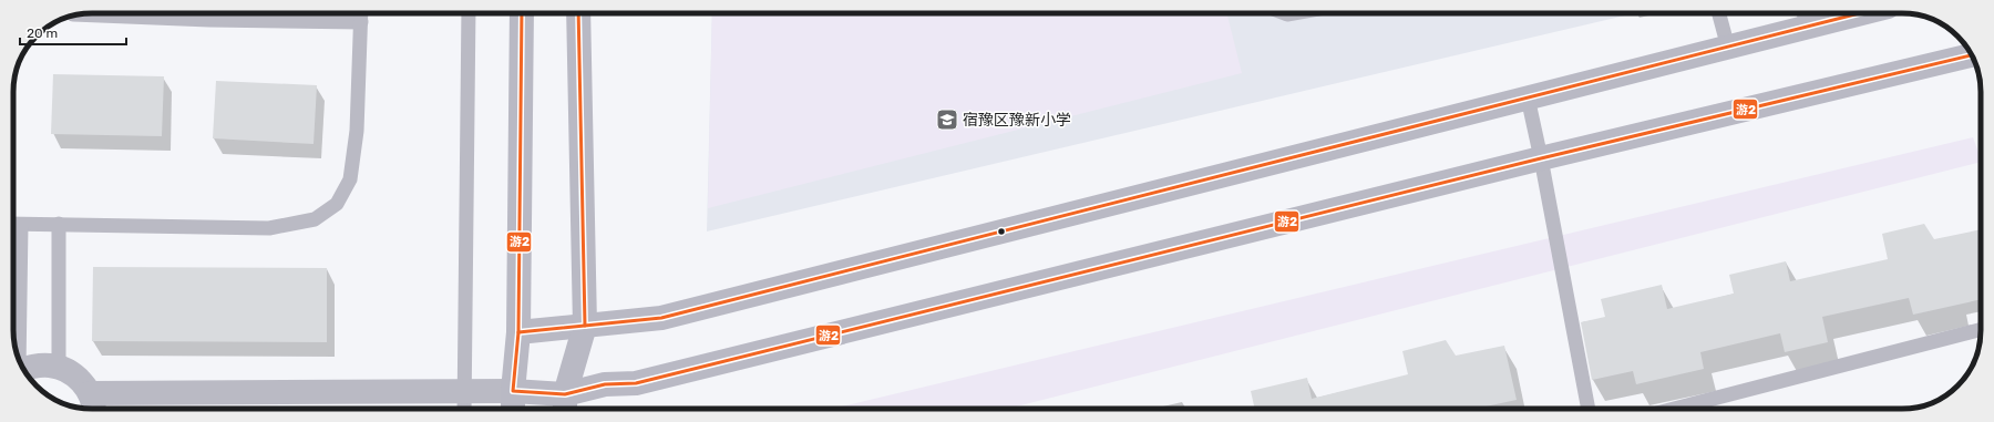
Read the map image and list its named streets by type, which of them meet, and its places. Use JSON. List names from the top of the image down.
{
  "places": {
    "school or university": ["宿豫区豫新小学"]
  },
  "lines": ["transit line 游2"],
  "scale_bar": "20 m"
}
